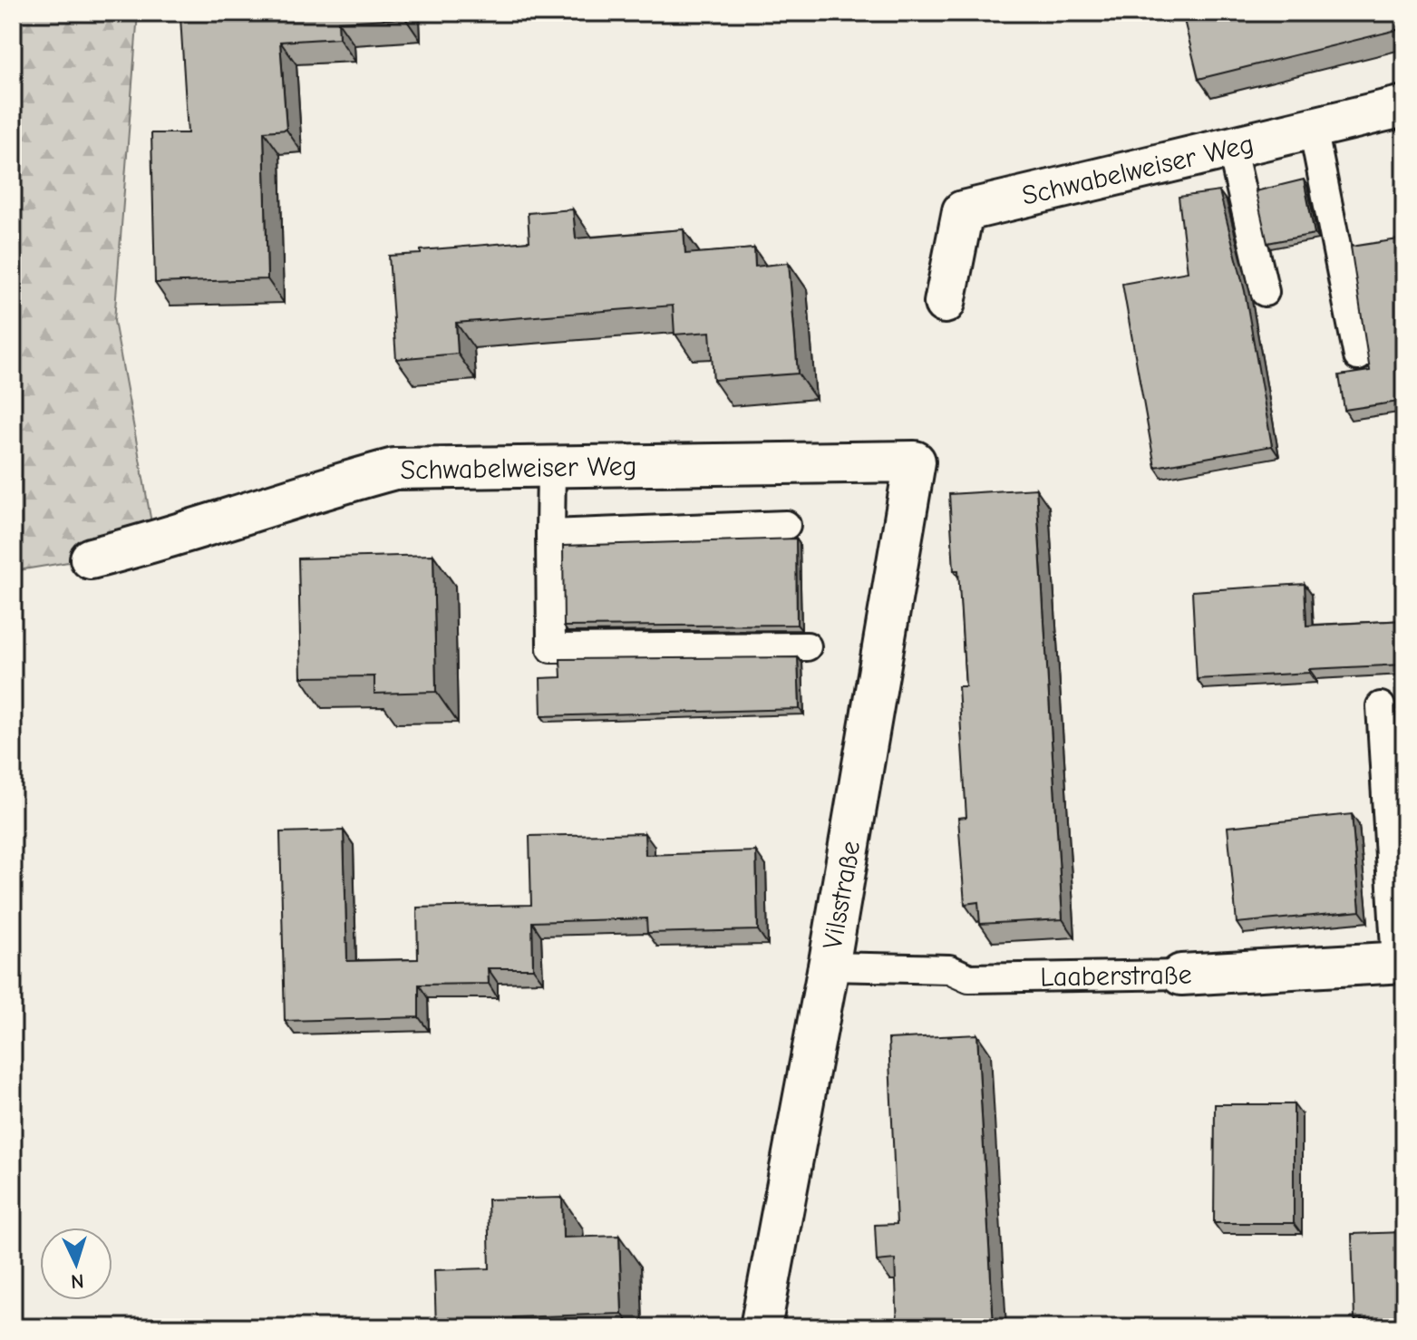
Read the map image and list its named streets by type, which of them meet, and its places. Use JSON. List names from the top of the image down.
{
  "streets": {
    "street": ["Schwabelweiser Weg", "Vilsstraße", "Laaberstraße"]
  },
  "crossings": [
    ["Schwabelweiser Weg", "Vilsstraße"],
    ["Vilsstraße", "Laaberstraße"]
  ],
  "north": "bottom"
}
